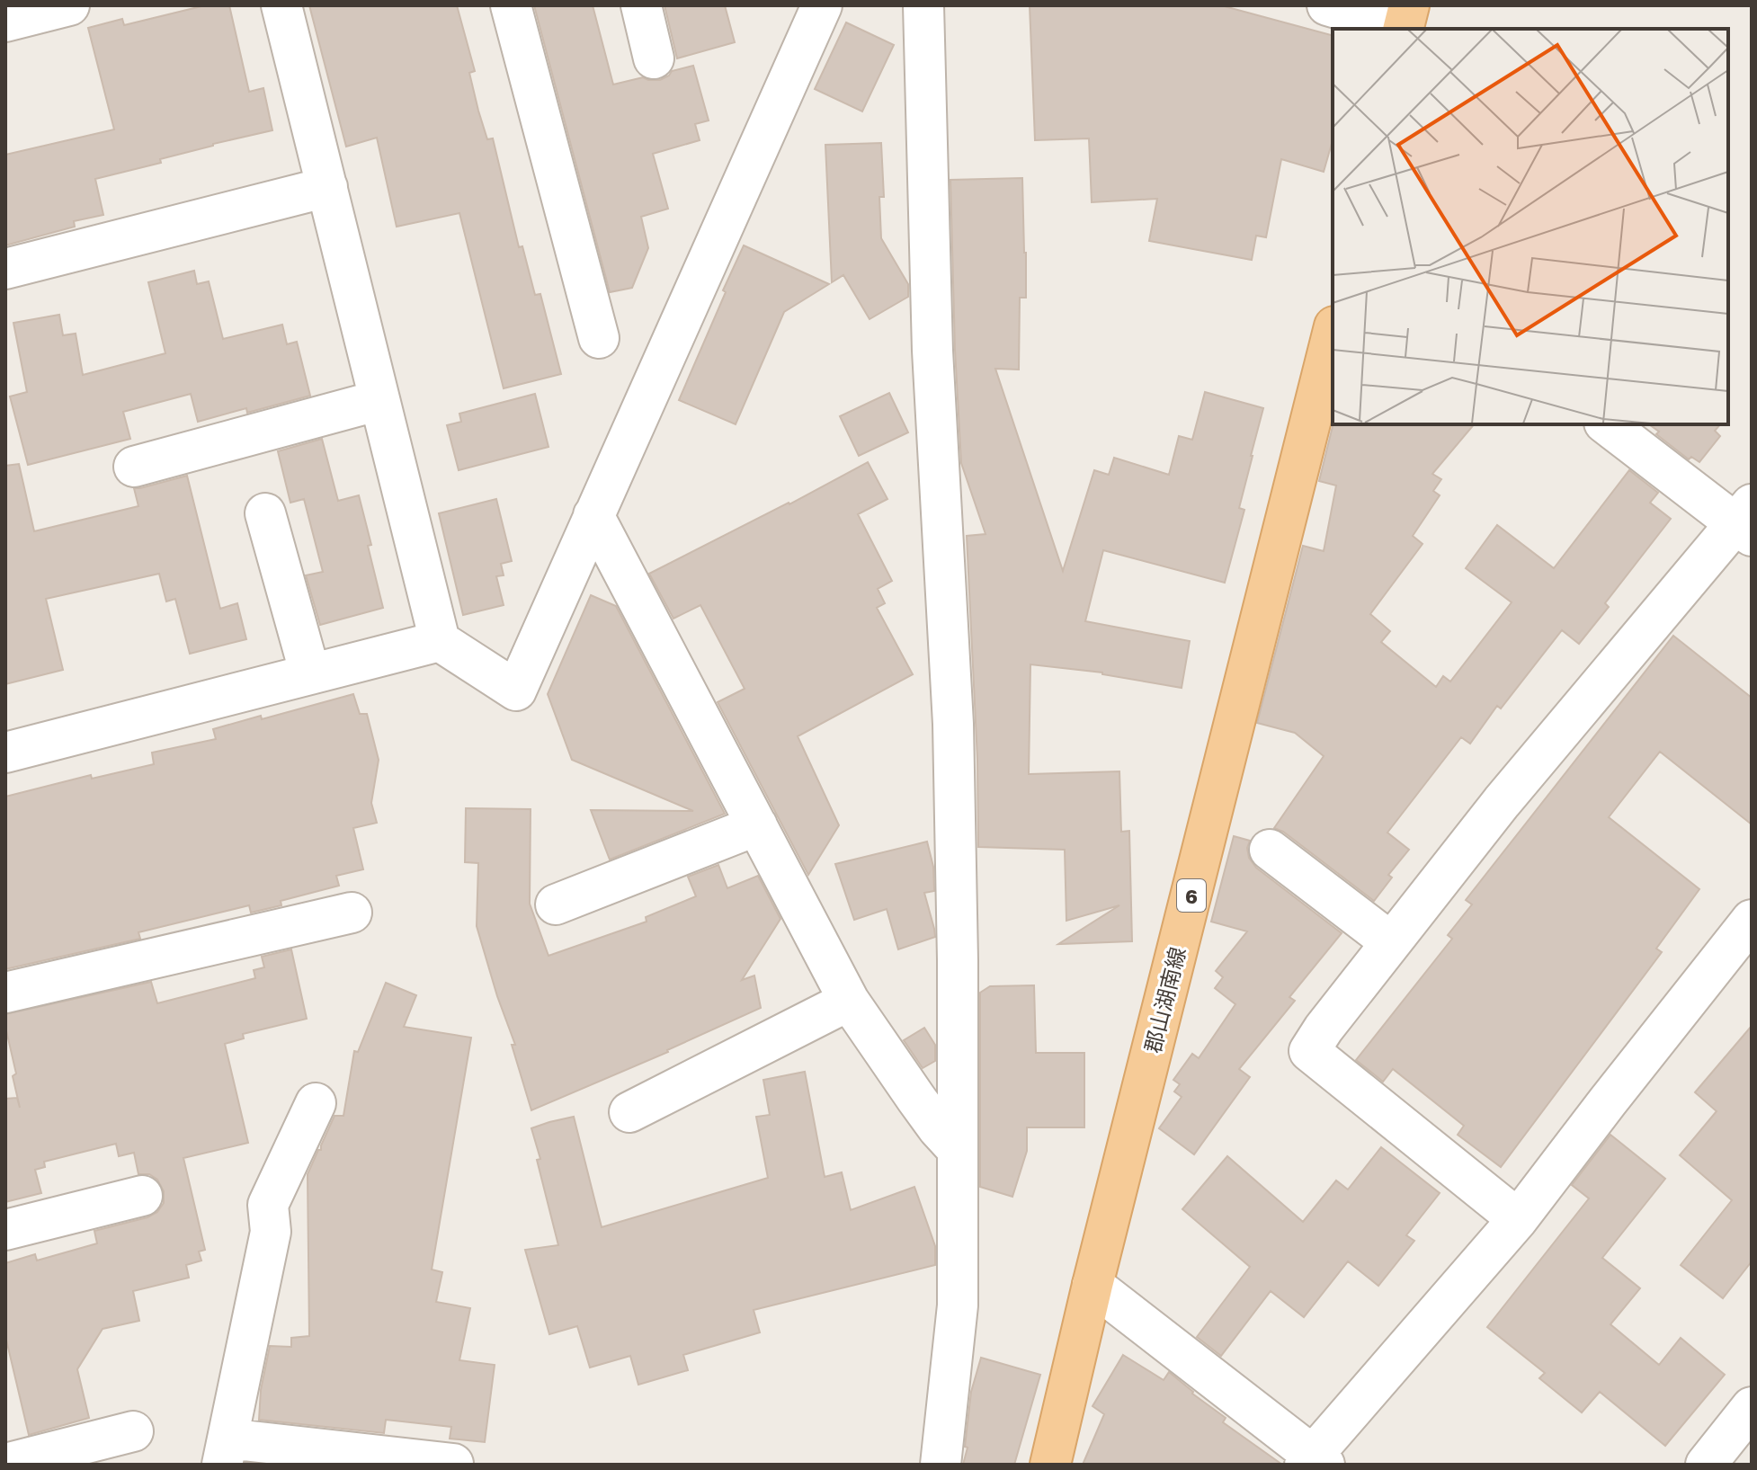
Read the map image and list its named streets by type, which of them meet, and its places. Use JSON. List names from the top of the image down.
{
  "streets": {
    "main road": ["6", "郡山湖南線"]
  }
}
